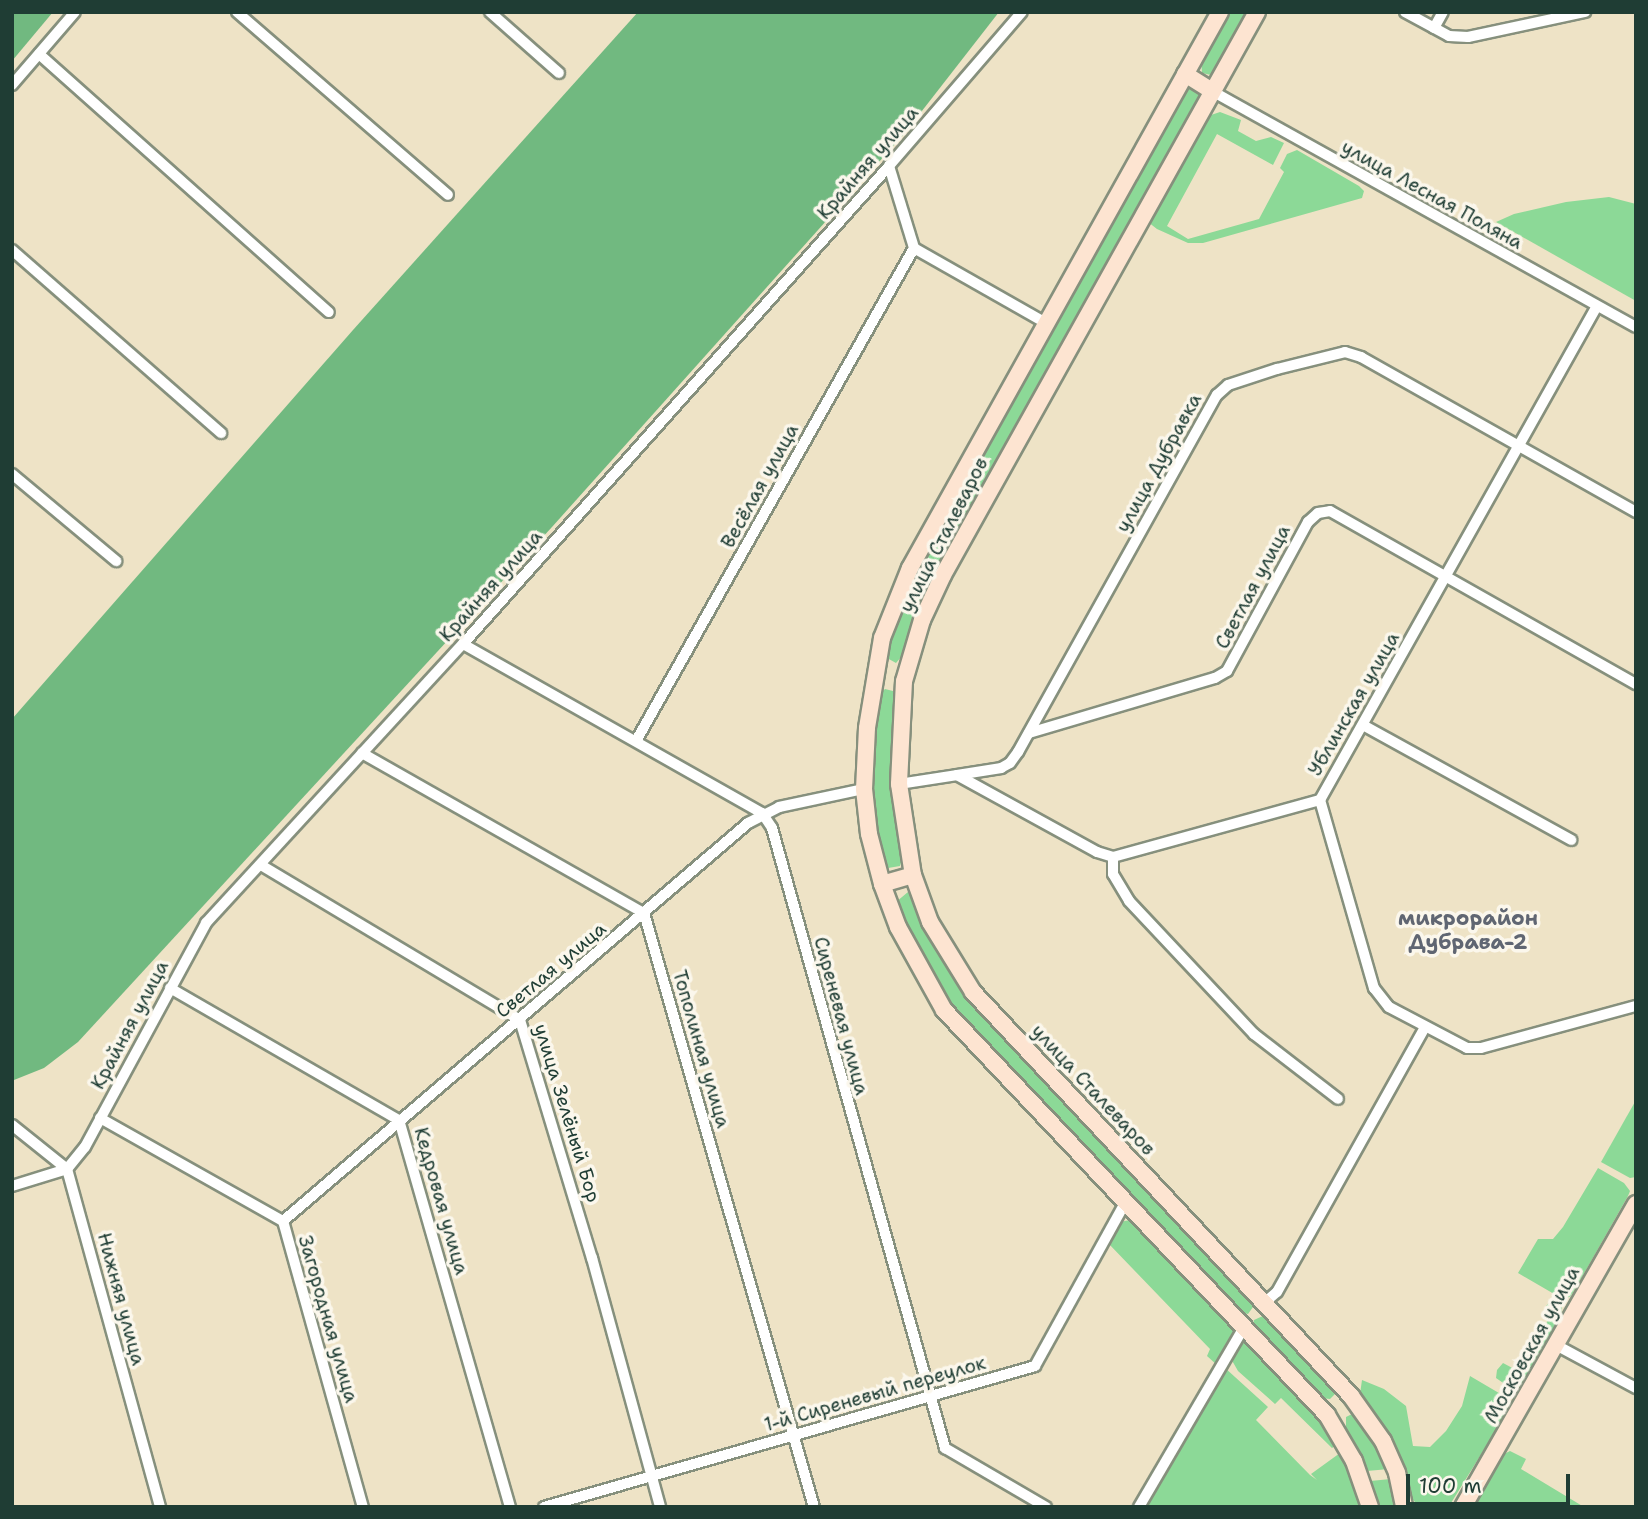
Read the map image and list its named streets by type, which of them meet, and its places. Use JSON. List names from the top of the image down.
{
  "streets": {
    "main road": ["улица Сталеваров", "Московская улица"],
    "street": [
      "Крайняя улица",
      "улица Лесная Поляна",
      "улица Дубравка",
      "Весёлая улица",
      "Светлая улица",
      "Ублинская улица",
      "Сиреневая улица",
      "Тополиная улица",
      "улица Зелёный Бор",
      "Кедровая улица",
      "Нижняя улица",
      "Загородная улица",
      "1-й Сиреневый переулок"
    ]
  },
  "crossings": [
    ["Крайняя улица", "улица Зелёный Бор"],
    ["Крайняя улица", "Кедровая улица"],
    ["Крайняя улица", "Нижняя улица"],
    ["Крайняя улица", "Загородная улица"],
    ["улица Лесная Поляна", "улица Сталеваров"],
    ["улица Лесная Поляна", "Ублинская улица"],
    ["улица Дубравка", "Светлая улица"],
    ["улица Дубравка", "Ублинская улица"],
    ["улица Сталеваров", "Светлая улица"],
    ["улица Сталеваров", "1-й Сиреневый переулок"],
    ["Светлая улица", "Ублинская улица"],
    ["Светлая улица", "Сиреневая улица"],
    ["Светлая улица", "Тополиная улица"],
    ["Светлая улица", "улица Зелёный Бор"],
    ["Светлая улица", "Кедровая улица"],
    ["Светлая улица", "Загородная улица"],
    ["Сиреневая улица", "1-й Сиреневый переулок"],
    ["Тополиная улица", "1-й Сиреневый переулок"],
    ["улица Зелёный Бор", "1-й Сиреневый переулок"]
  ],
  "districts": ["микрорайон Дубрава-2"],
  "scale_bar": "100 m"
}
